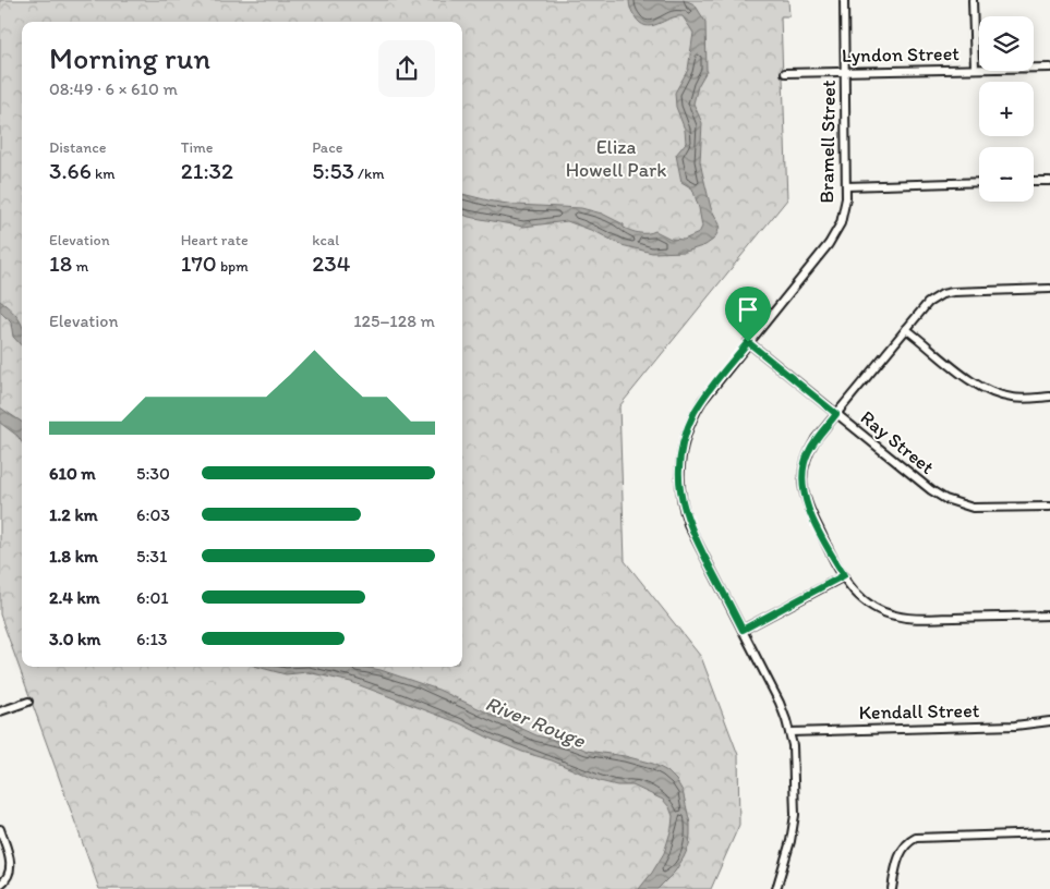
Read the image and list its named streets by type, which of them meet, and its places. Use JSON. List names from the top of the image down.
{
  "streets": {
    "street": [
      "Lyndon Street",
      "Bramell Street",
      "Ray Street",
      "Kendall Street"
    ]
  },
  "crossings": [
    ["Lyndon Street", "Bramell Street"],
    ["Bramell Street", "Ray Street"],
    ["Bramell Street", "Kendall Street"]
  ],
  "water": ["River Rouge"],
  "parks": ["Eliza Howell Park"],
  "page": {
    "map_buttons": ["+", "−"],
    "heading": ["Morning run", "08:49 · 6 × 610 m"],
    "stats": [
      ["Distance", "3.66 km"],
      ["Time", "21:32"],
      ["Pace", "5:53 /km"],
      ["Elevation", "18 m"],
      ["Heart rate", "170 bpm"],
      ["kcal", "234"]
    ],
    "chart": ["Elevation", "125–128 m"],
    "list": [
      {
        "name": "610 m",
        "note": "5:30"
      },
      {
        "name": "1.2 km",
        "note": "6:03"
      },
      {
        "name": "1.8 km",
        "note": "5:31"
      },
      {
        "name": "2.4 km",
        "note": "6:01"
      },
      {
        "name": "3.0 km",
        "note": "6:13"
      }
    ]
  }
}
